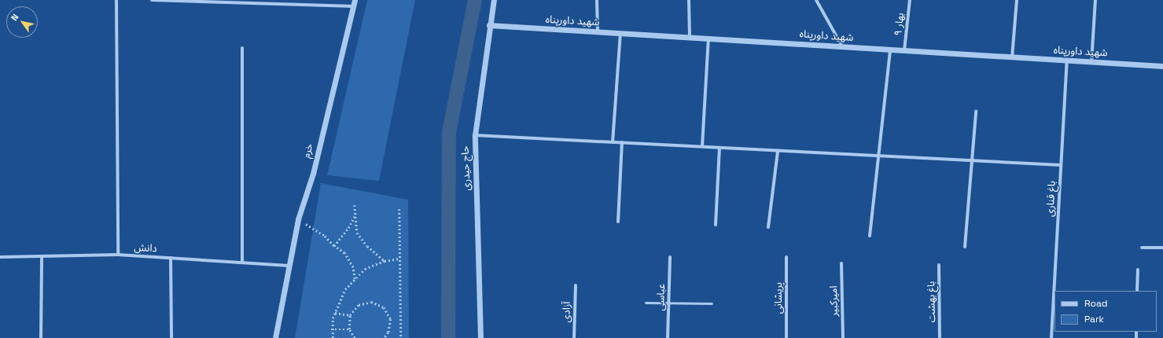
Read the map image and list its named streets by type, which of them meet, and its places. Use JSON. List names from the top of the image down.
{
  "streets": {
    "street": [
      "شهید داورپناه",
      "بهار ۹",
      "خرم",
      "حاج حیدری",
      "باغ قناری",
      "دانش",
      "عباسی",
      "پریشانی",
      "امیرکبیر",
      "باغ بهشت",
      "آزادی"
    ]
  },
  "crossings": [
    ["شهید داورپناه", "بهار ۹"],
    ["شهید داورپناه", "حاج حیدری"],
    ["شهید داورپناه", "باغ قناری"],
    ["خرم", "دانش"]
  ],
  "legend": ["Road", "Park"],
  "north": "top left"
}
